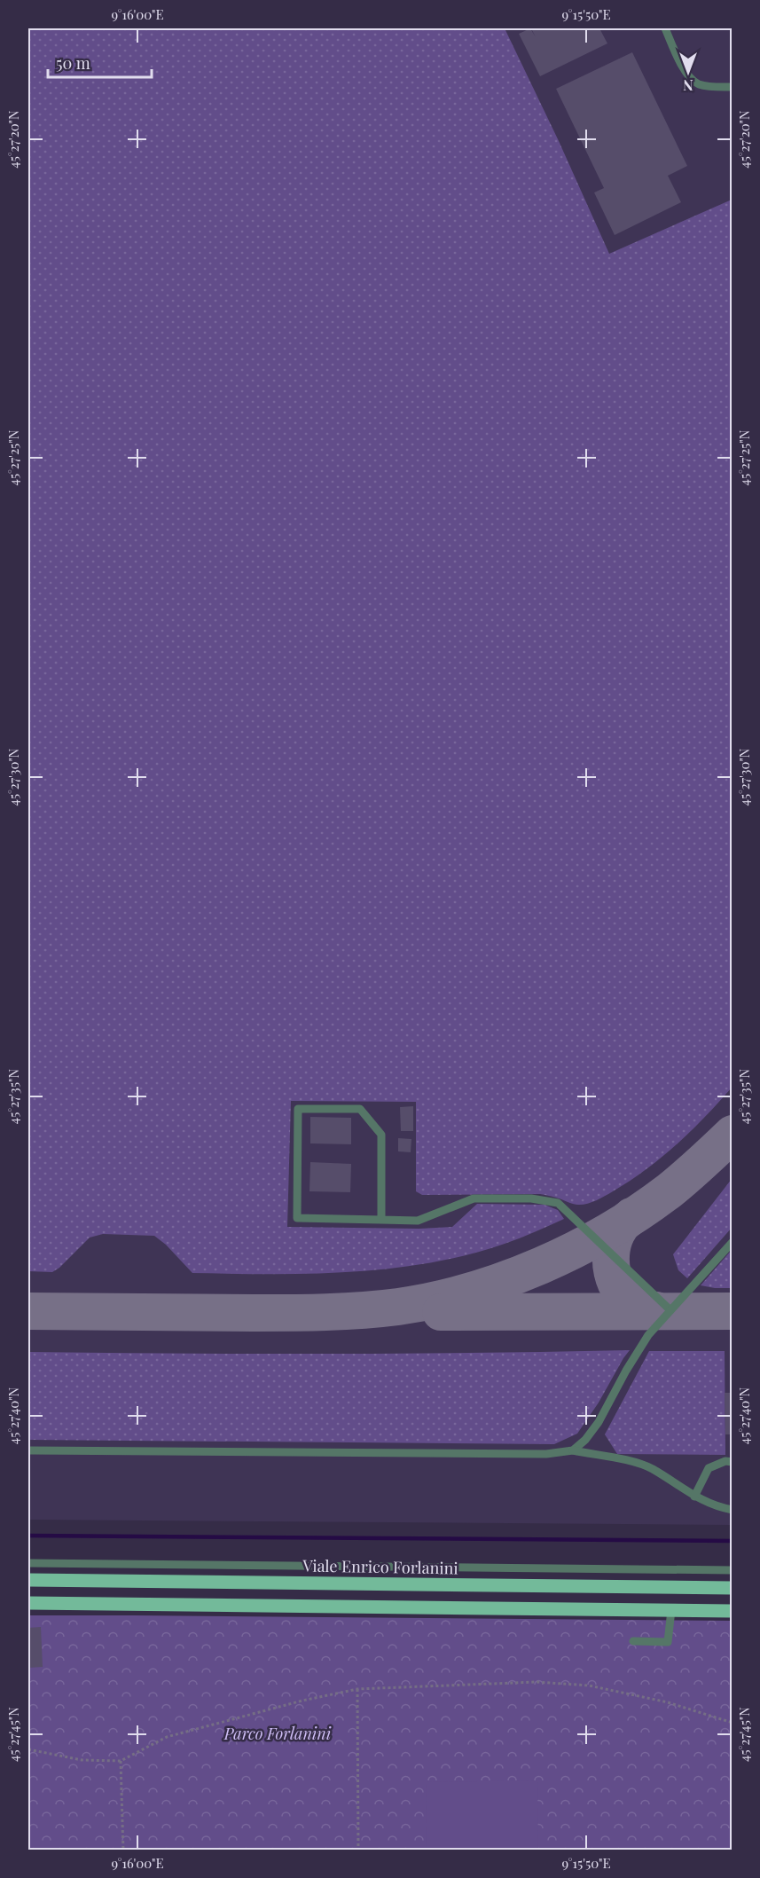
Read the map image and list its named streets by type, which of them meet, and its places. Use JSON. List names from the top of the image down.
{
  "streets": {
    "main road": ["Viale Enrico Forlanini"]
  },
  "parks": ["Parco Forlanini"],
  "scale_bar": "50 m",
  "north": "bottom",
  "coordinates": [
    "9°16'00\"E",
    "9°15'50\"E",
    "45°27'20\"N",
    "45°27'25\"N",
    "45°27'30\"N",
    "45°27'35\"N",
    "45°27'40\"N",
    "45°27'45\"N"
  ]
}
